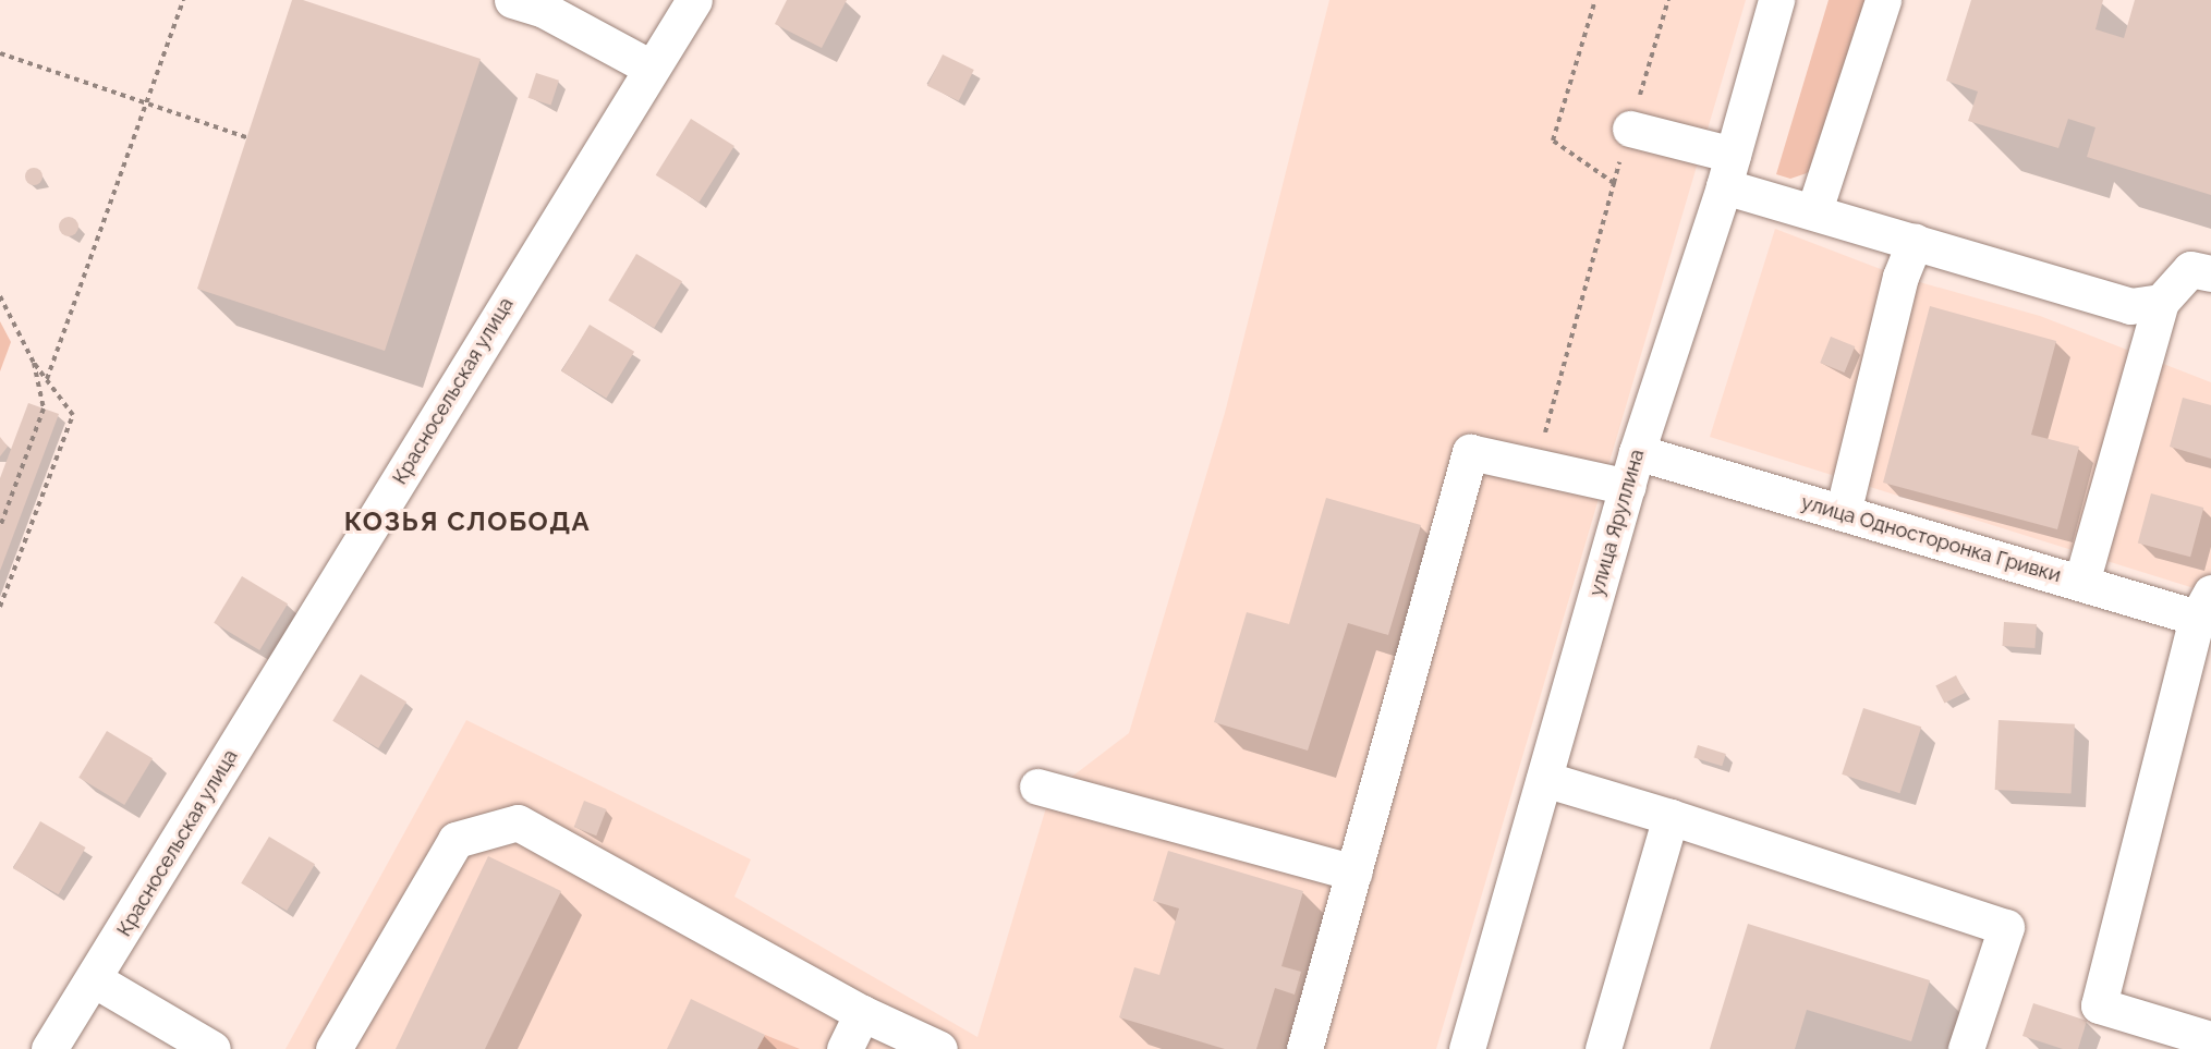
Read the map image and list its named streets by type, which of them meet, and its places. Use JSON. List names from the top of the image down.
{
  "streets": {
    "street": ["Красносельская улица", "улица Яруллина", "улица Односторонка Гривки"]
  },
  "crossings": [
    ["улица Яруллина", "улица Односторонка Гривки"]
  ],
  "districts": ["КОЗЬЯ СЛОБОДА"]
}
